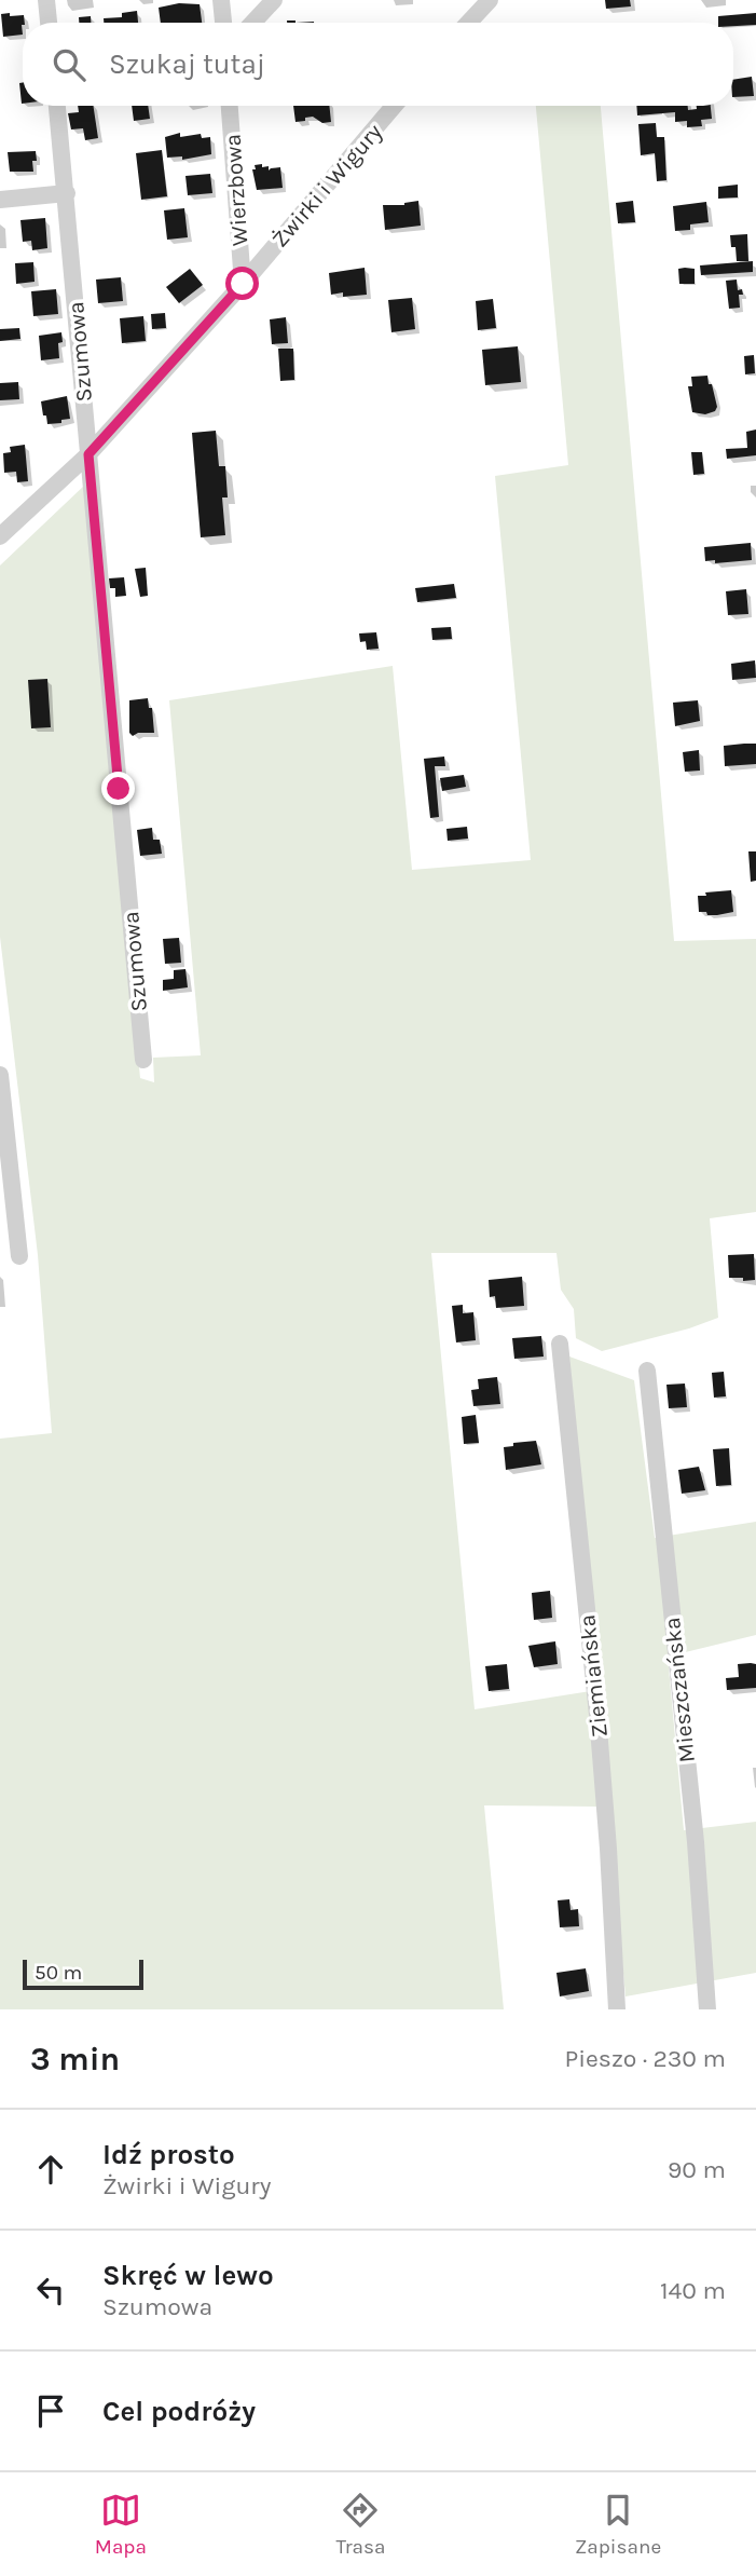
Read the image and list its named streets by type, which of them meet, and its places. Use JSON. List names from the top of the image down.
{
  "streets": {
    "street": [
      "Żwirki i Wigury",
      "Wierzbowa",
      "Szumowa",
      "Ziemiańska",
      "Mieszczańska"
    ]
  },
  "crossings": [
    ["Żwirki i Wigury", "Wierzbowa"],
    ["Żwirki i Wigury", "Szumowa"]
  ],
  "scale_bar": "50 m",
  "page": {
    "search": "Szukaj tutaj",
    "scale": "50 m",
    "heading": ["3 min", "Pieszo · 230 m"],
    "list": [
      ["Idź prosto", "Żwirki i Wigury", "90 m"],
      ["Skręć w lewo", "Szumowa", "140 m"],
      "Cel podróży"
    ],
    "nav": ["Mapa", "Trasa", "Zapisane"]
  }
}
